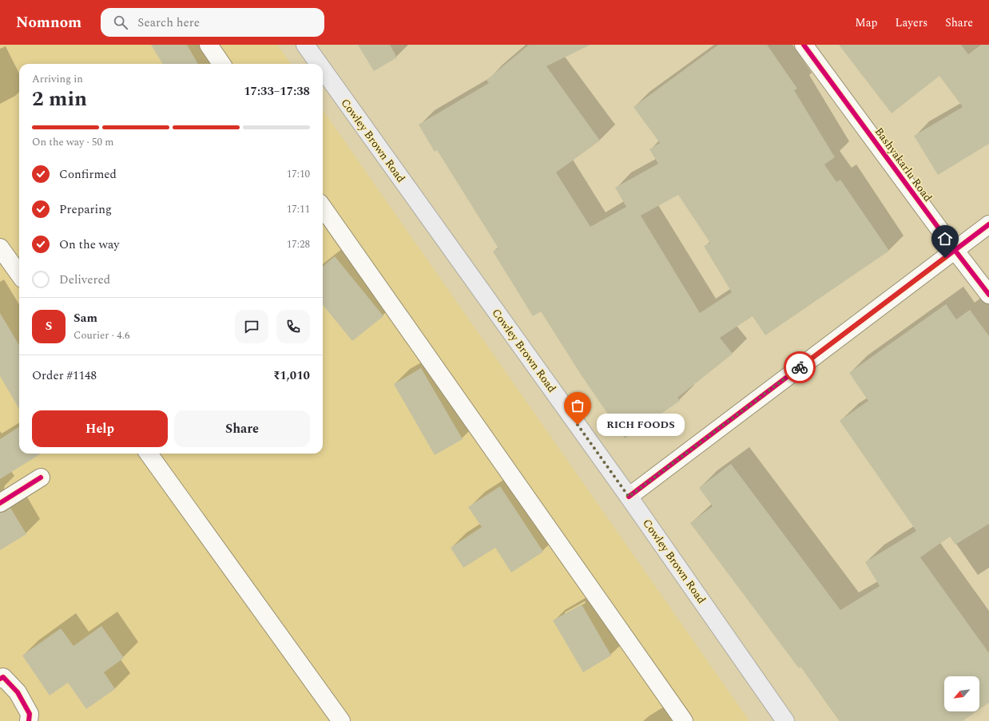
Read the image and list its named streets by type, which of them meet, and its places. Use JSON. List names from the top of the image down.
{
  "streets": {
    "main road": ["Cowley Brown Road"],
    "street": ["Bashyakarlu Road"]
  },
  "places": ["RICH FOODS"],
  "north": "bottom left",
  "page": {
    "header": "Nomnom",
    "search": "Search here",
    "nav": ["Map", "Layers", "Share"],
    "heading": ["2 min", "Arriving in", "17:33–17:38"],
    "panel": [
      "Sam",
      "Courier · 4.6",
      "Order #1148",
      "₹1,010"
    ],
    "bar": "On the way · 50 m",
    "list": [
      ["Confirmed", "17:10"],
      ["Preparing", "17:11"],
      ["On the way", "17:28"],
      "Delivered"
    ],
    "round": "S",
    "buttons": ["Help", "Share"],
    "bubble": "RICH FOODS"
  }
}
